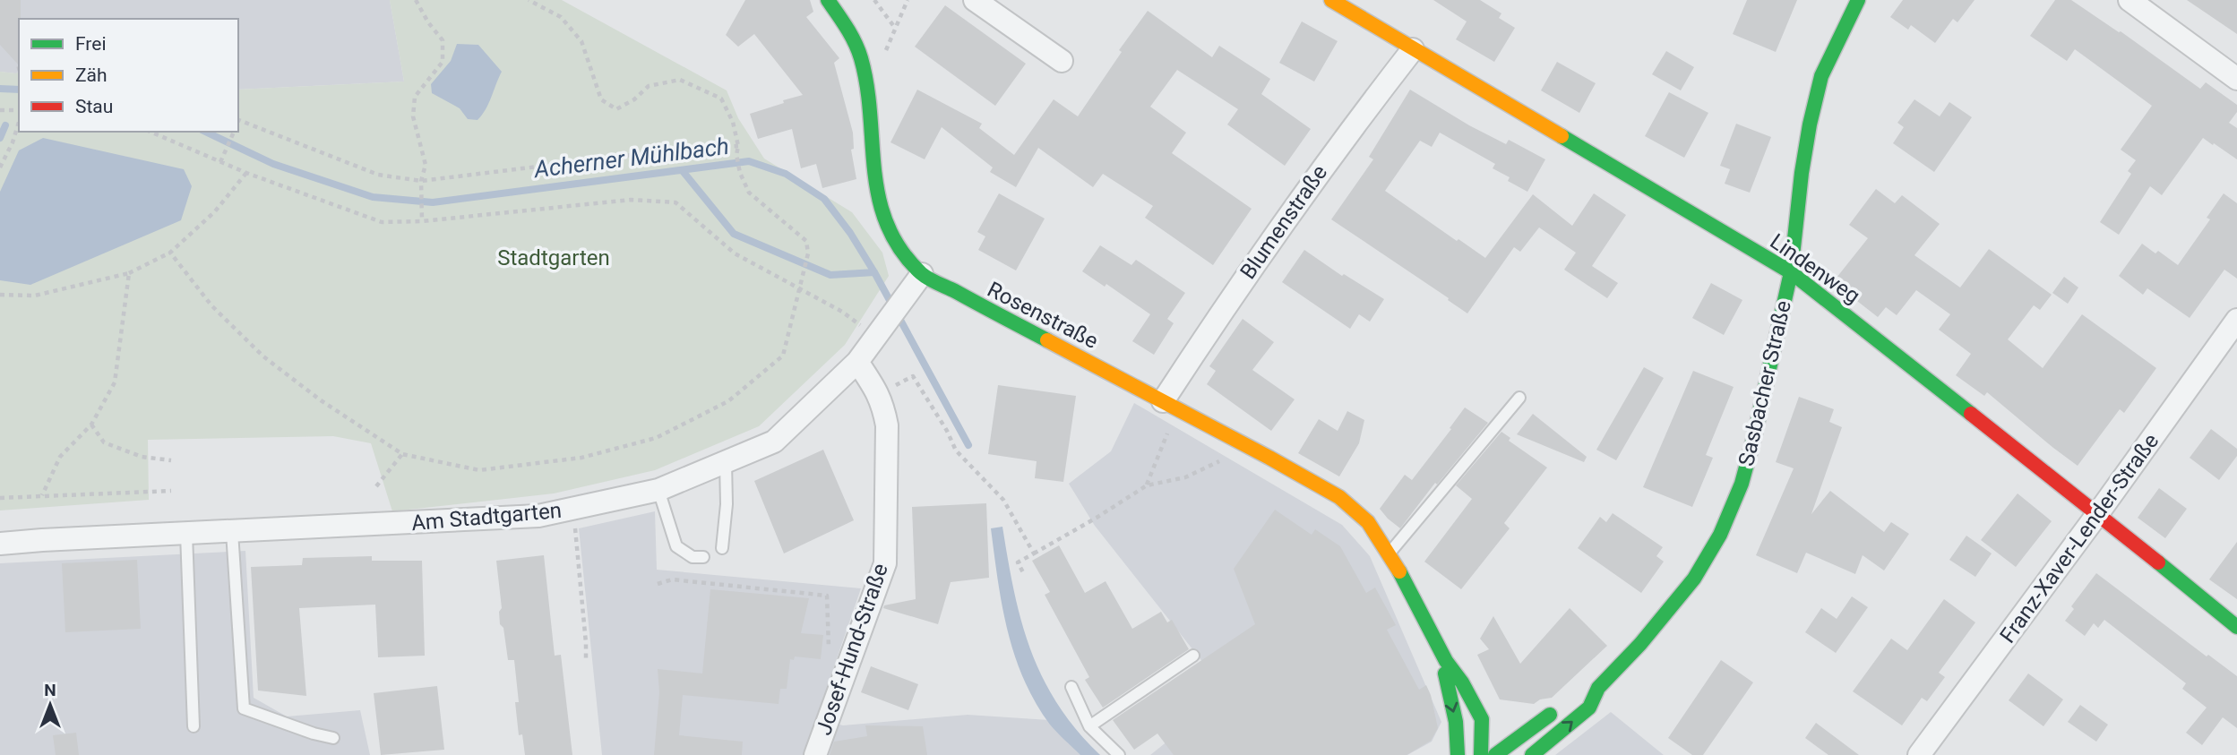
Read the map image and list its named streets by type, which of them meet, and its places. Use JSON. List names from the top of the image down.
{
  "streets": {
    "street": [
      "Blumenstraße",
      "Lindenweg",
      "Rosenstraße",
      "Sasbacher Straße",
      "Am Stadtgarten",
      "Franz-Xaver-Lender-Straße",
      "Josef-Hund-Straße"
    ]
  },
  "crossings": [
    ["Blumenstraße", "Lindenweg"],
    ["Blumenstraße", "Rosenstraße"],
    ["Lindenweg", "Sasbacher Straße"],
    ["Lindenweg", "Franz-Xaver-Lender-Straße"],
    ["Rosenstraße", "Am Stadtgarten"],
    ["Am Stadtgarten", "Josef-Hund-Straße"]
  ],
  "water": ["Acherner Mühlbach"],
  "parks": ["Stadtgarten"],
  "legend": ["Frei", "Zäh", "Stau"],
  "north": "top"
}
